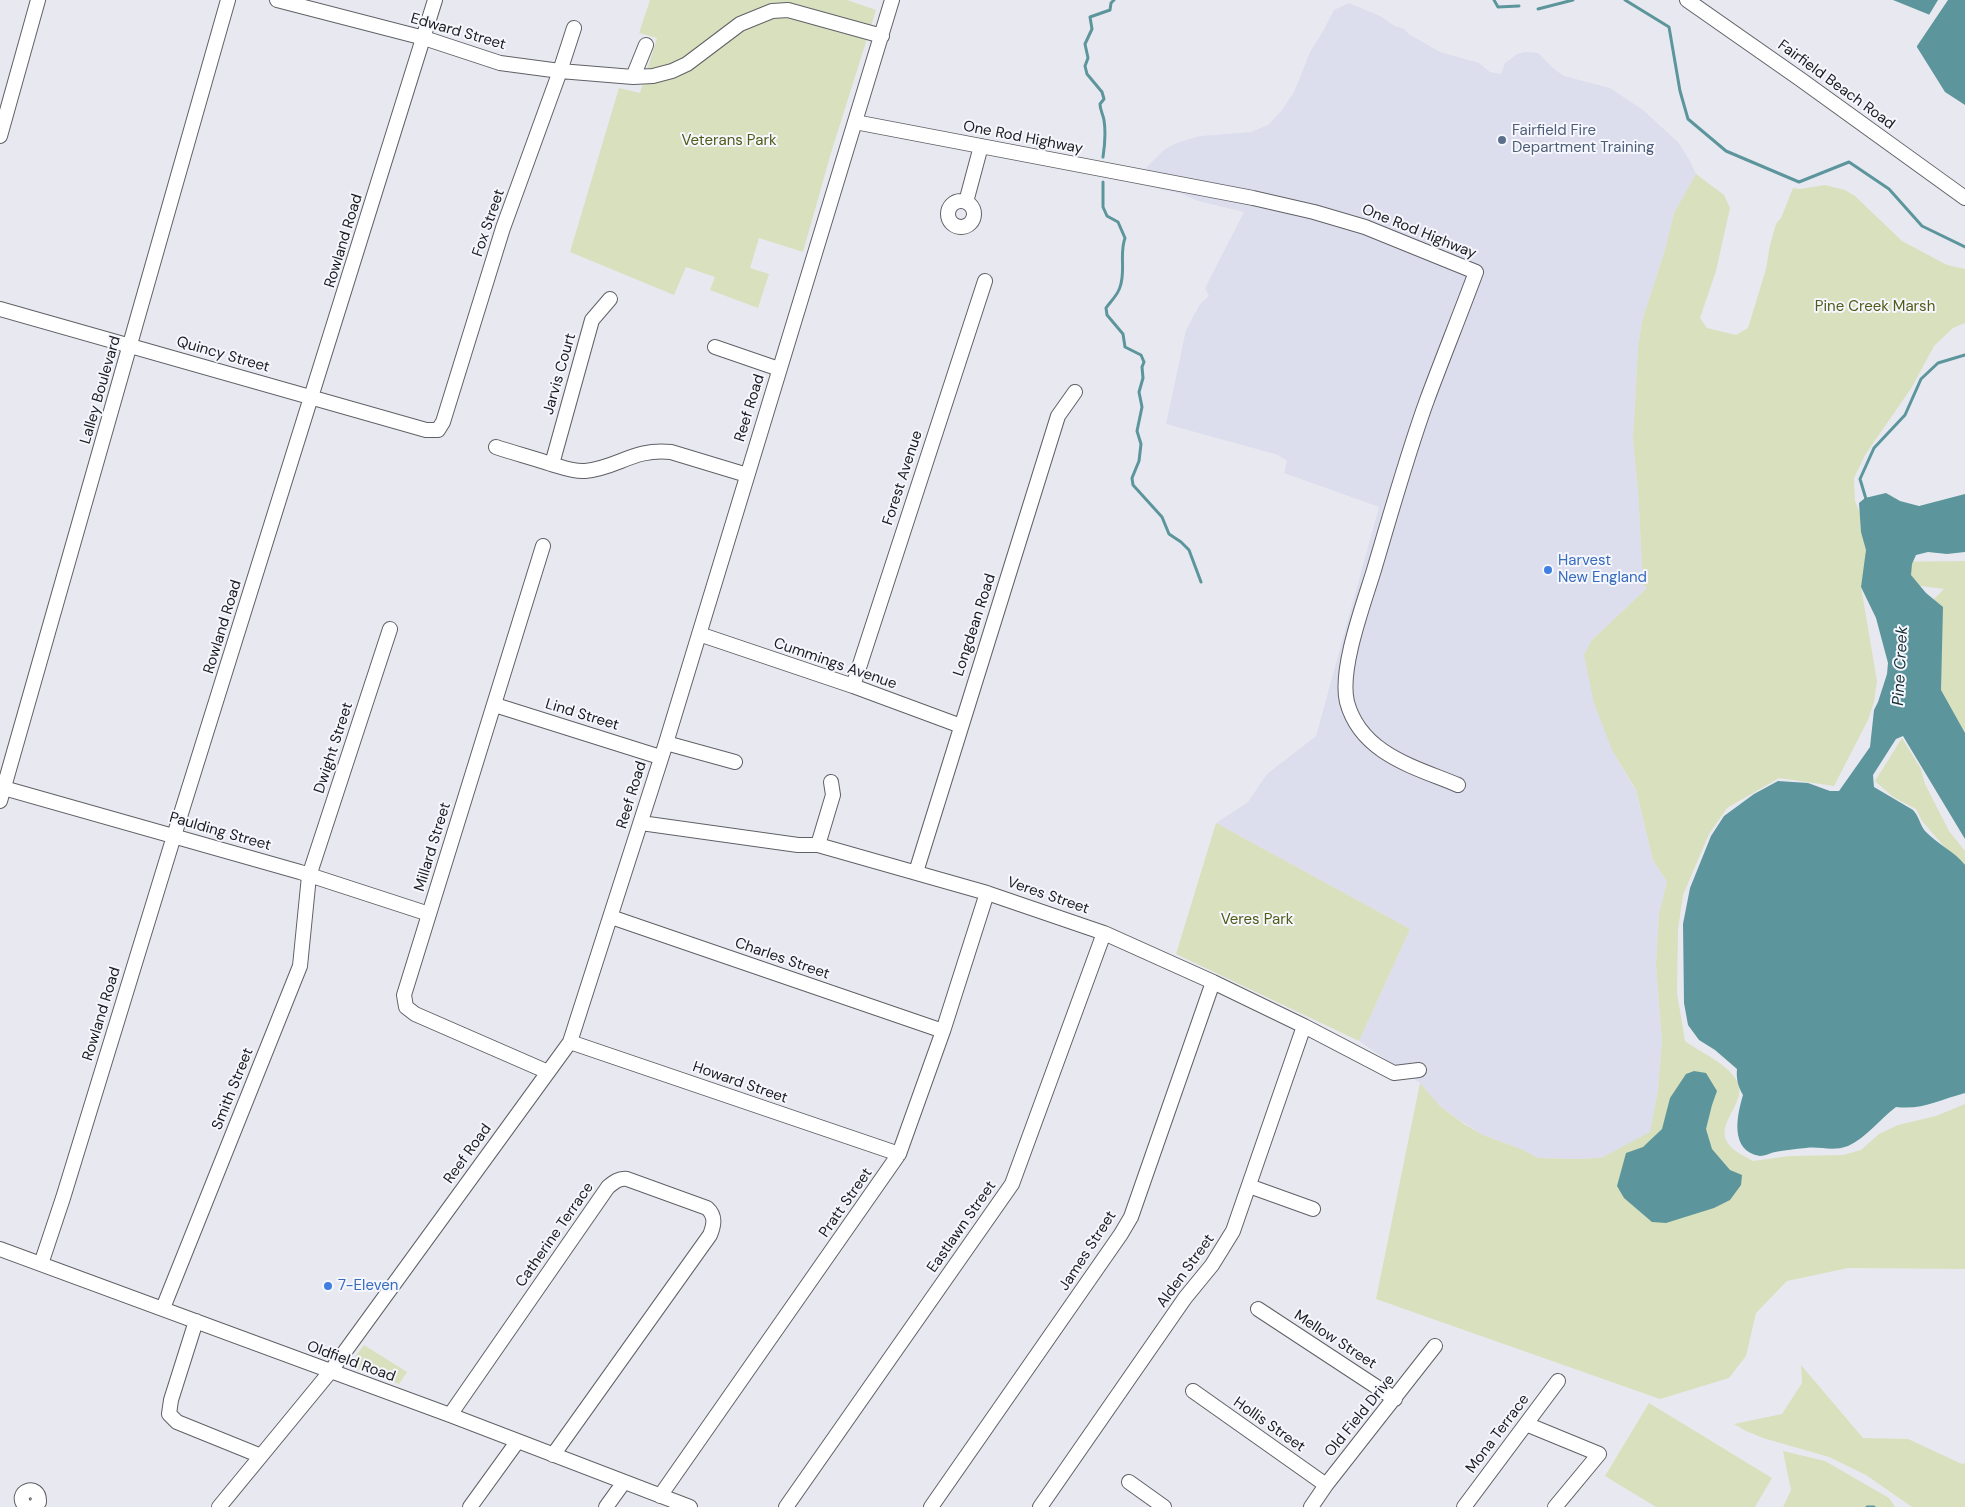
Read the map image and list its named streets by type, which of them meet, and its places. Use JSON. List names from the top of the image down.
{
  "streets": {
    "street": [
      "Edward Street",
      "Fairfield Beach Road",
      "One Rod Highway",
      "Fox Street",
      "Rowland Road",
      "Quincy Street",
      "Jarvis Court",
      "Lalley Boulevard",
      "Reef Road",
      "Forest Avenue",
      "Longdean Road",
      "Cummings Avenue",
      "Lind Street",
      "Dwight Street",
      "Paulding Street",
      "Millard Street",
      "Veres Street",
      "Charles Street",
      "Howard Street",
      "Smith Street",
      "Pratt Street",
      "Eastlawn Street",
      "Catherine Terrace",
      "James Street",
      "Alden Street",
      "Mellow Street",
      "Oldfield Road",
      "Old Field Drive",
      "Hollis Street",
      "Mona Terrace"
    ]
  },
  "crossings": [
    ["Edward Street", "Fox Street"],
    ["Edward Street", "Rowland Road"],
    ["Edward Street", "Reef Road"],
    ["One Rod Highway", "Reef Road"],
    ["Fox Street", "Quincy Street"],
    ["Rowland Road", "Quincy Street"],
    ["Rowland Road", "Paulding Street"],
    ["Rowland Road", "Oldfield Road"],
    ["Quincy Street", "Lalley Boulevard"],
    ["Lalley Boulevard", "Paulding Street"],
    ["Reef Road", "Cummings Avenue"],
    ["Reef Road", "Lind Street"],
    ["Reef Road", "Millard Street"],
    ["Reef Road", "Veres Street"],
    ["Reef Road", "Charles Street"],
    ["Reef Road", "Howard Street"],
    ["Reef Road", "Oldfield Road"],
    ["Forest Avenue", "Cummings Avenue"],
    ["Longdean Road", "Cummings Avenue"],
    ["Longdean Road", "Veres Street"],
    ["Lind Street", "Millard Street"],
    ["Dwight Street", "Paulding Street"],
    ["Dwight Street", "Smith Street"],
    ["Paulding Street", "Millard Street"],
    ["Paulding Street", "Smith Street"],
    ["Veres Street", "Pratt Street"],
    ["Veres Street", "Eastlawn Street"],
    ["Veres Street", "James Street"],
    ["Veres Street", "Alden Street"],
    ["Charles Street", "Pratt Street"],
    ["Howard Street", "Pratt Street"],
    ["Smith Street", "Oldfield Road"],
    ["Pratt Street", "Oldfield Road"],
    ["Catherine Terrace", "Oldfield Road"],
    ["Mellow Street", "Old Field Drive"],
    ["Old Field Drive", "Hollis Street"]
  ],
  "water": ["Pine Creek"],
  "parks": ["Veterans Park", "Pine Creek Marsh", "Veres Park"],
  "places": ["Fairfield Fire Department Training", "Harvest New England", "7-Eleven"]
}
